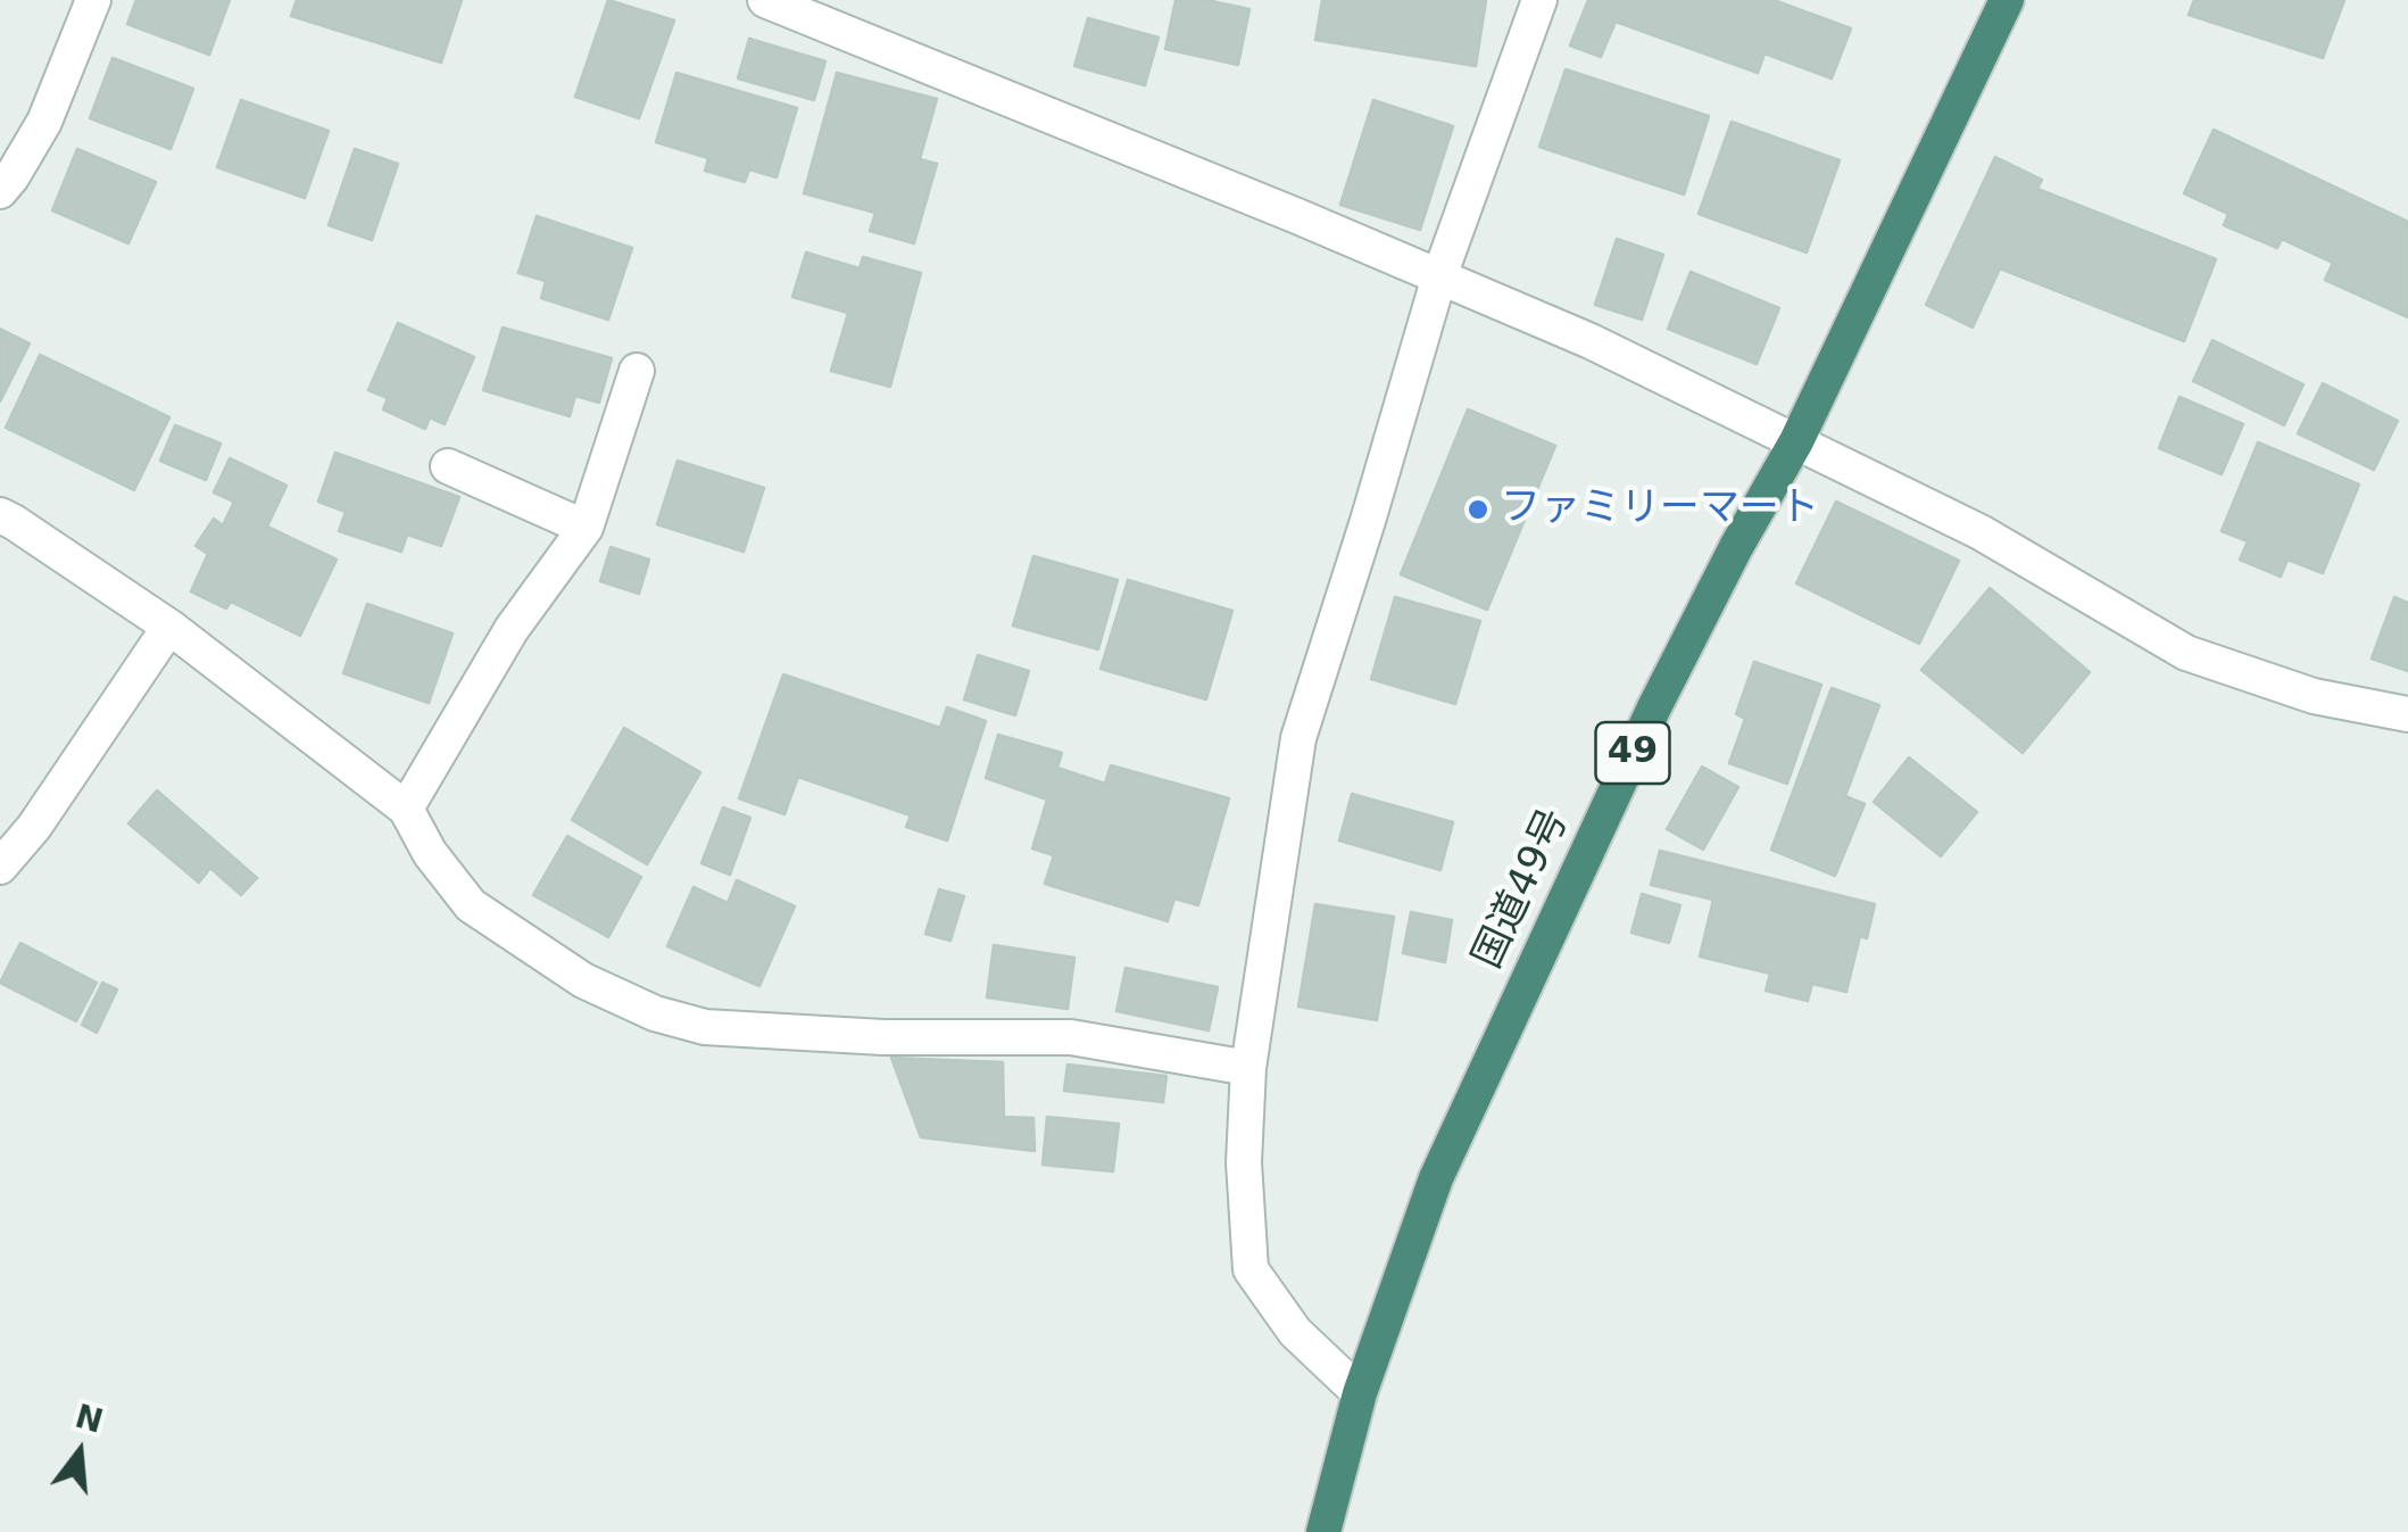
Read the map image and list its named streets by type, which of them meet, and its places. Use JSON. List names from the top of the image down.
{
  "streets": {
    "highway": ["49", "国道49号"]
  },
  "places": ["ファミリーマート"],
  "north": "top"
}
